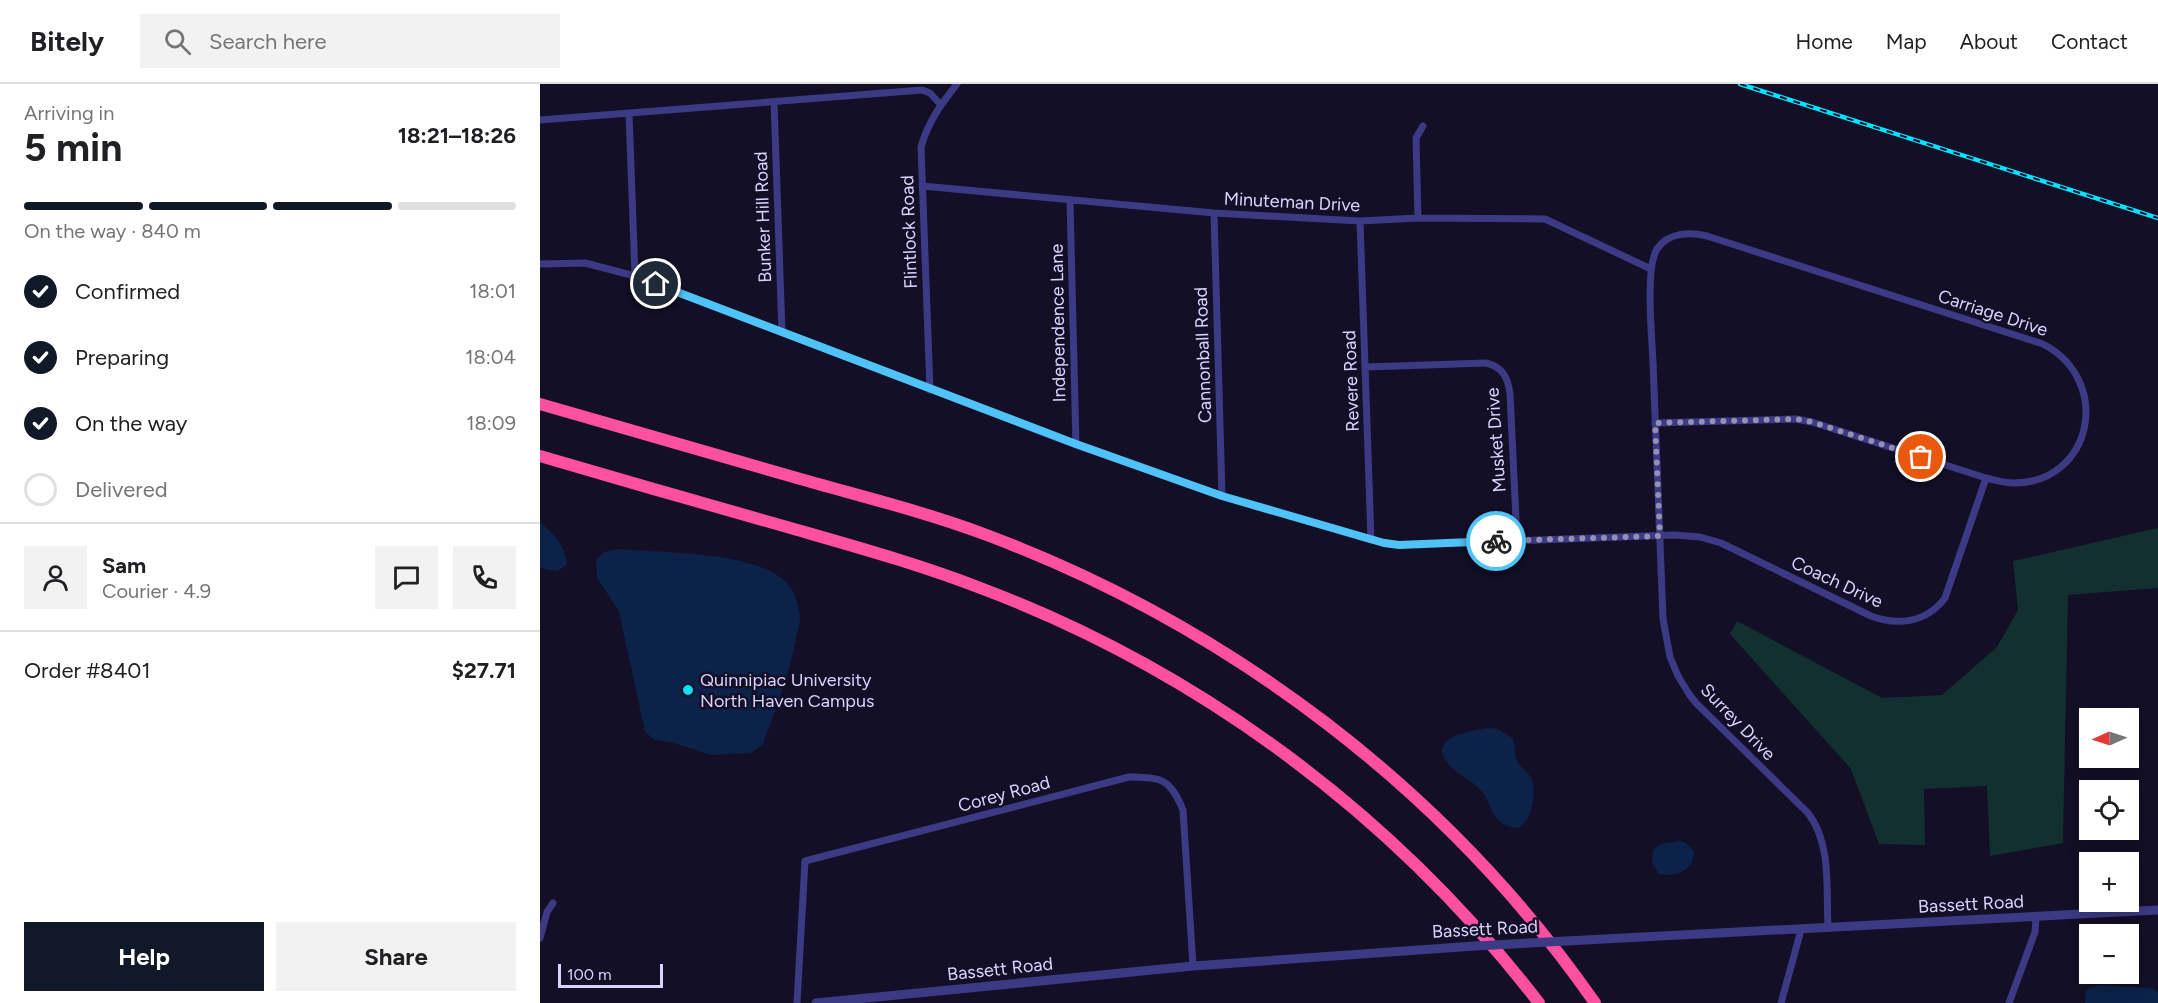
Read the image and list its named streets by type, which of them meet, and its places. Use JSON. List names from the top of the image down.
{
  "streets": {
    "street": [
      "Minuteman Drive",
      "Bunker Hill Road",
      "Flintlock Road",
      "Carriage Drive",
      "Independence Lane",
      "Cannonball Road",
      "Revere Road",
      "Musket Drive",
      "Coach Drive",
      "Surrey Drive",
      "Corey Road",
      "Bassett Road"
    ]
  },
  "crossings": [
    ["Minuteman Drive", "Flintlock Road"],
    ["Minuteman Drive", "Carriage Drive"],
    ["Minuteman Drive", "Independence Lane"],
    ["Minuteman Drive", "Cannonball Road"],
    ["Minuteman Drive", "Revere Road"],
    ["Minuteman Drive", "Surrey Drive"],
    ["Bunker Hill Road", "Coach Drive"],
    ["Flintlock Road", "Coach Drive"],
    ["Carriage Drive", "Coach Drive"],
    ["Carriage Drive", "Surrey Drive"],
    ["Independence Lane", "Coach Drive"],
    ["Cannonball Road", "Coach Drive"],
    ["Revere Road", "Musket Drive"],
    ["Revere Road", "Coach Drive"],
    ["Musket Drive", "Coach Drive"],
    ["Coach Drive", "Surrey Drive"],
    ["Surrey Drive", "Bassett Road"],
    ["Corey Road", "Bassett Road"]
  ],
  "places": ["Quinnipiac University North Haven Campus"],
  "scale_bar": "100 m",
  "north": "left",
  "page": {
    "header": "Bitely",
    "search": "Search here",
    "nav": [
      "Home",
      "Map",
      "About",
      "Contact"
    ],
    "heading": ["5 min", "Arriving in", "18:21–18:26"],
    "panel": [
      "Sam",
      "Courier · 4.9",
      "Order #8401",
      "$27.71"
    ],
    "bar": "On the way · 840 m",
    "list": [
      ["Confirmed", "18:01"],
      ["Preparing", "18:04"],
      ["On the way", "18:09"],
      "Delivered"
    ],
    "map_buttons": ["+", "−"],
    "buttons": ["Help", "Share"],
    "scale": "100 m"
  }
}
